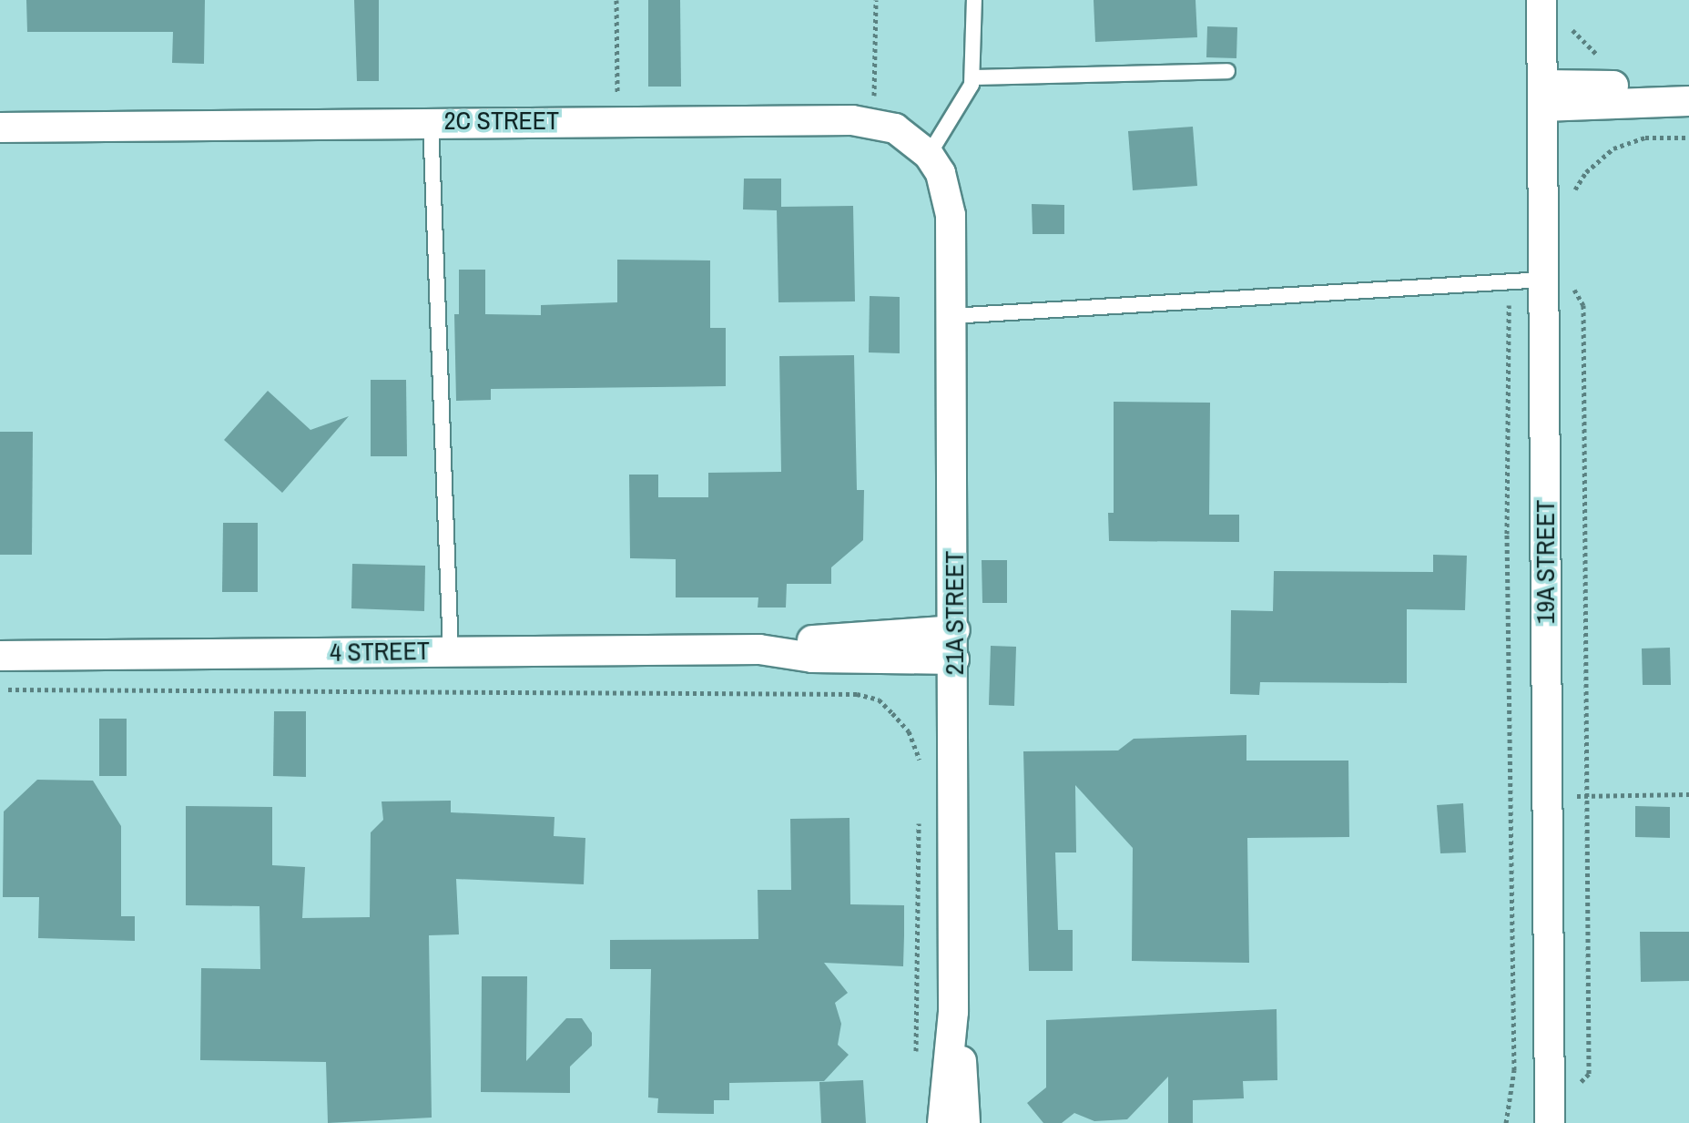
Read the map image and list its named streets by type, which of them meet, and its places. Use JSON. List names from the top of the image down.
{
  "streets": {
    "street": [
      "2C STREET",
      "19A STREET",
      "21A STREET",
      "4 STREET"
    ]
  },
  "crossings": [
    ["2C STREET", "21A STREET"],
    ["21A STREET", "4 STREET"]
  ]
}
